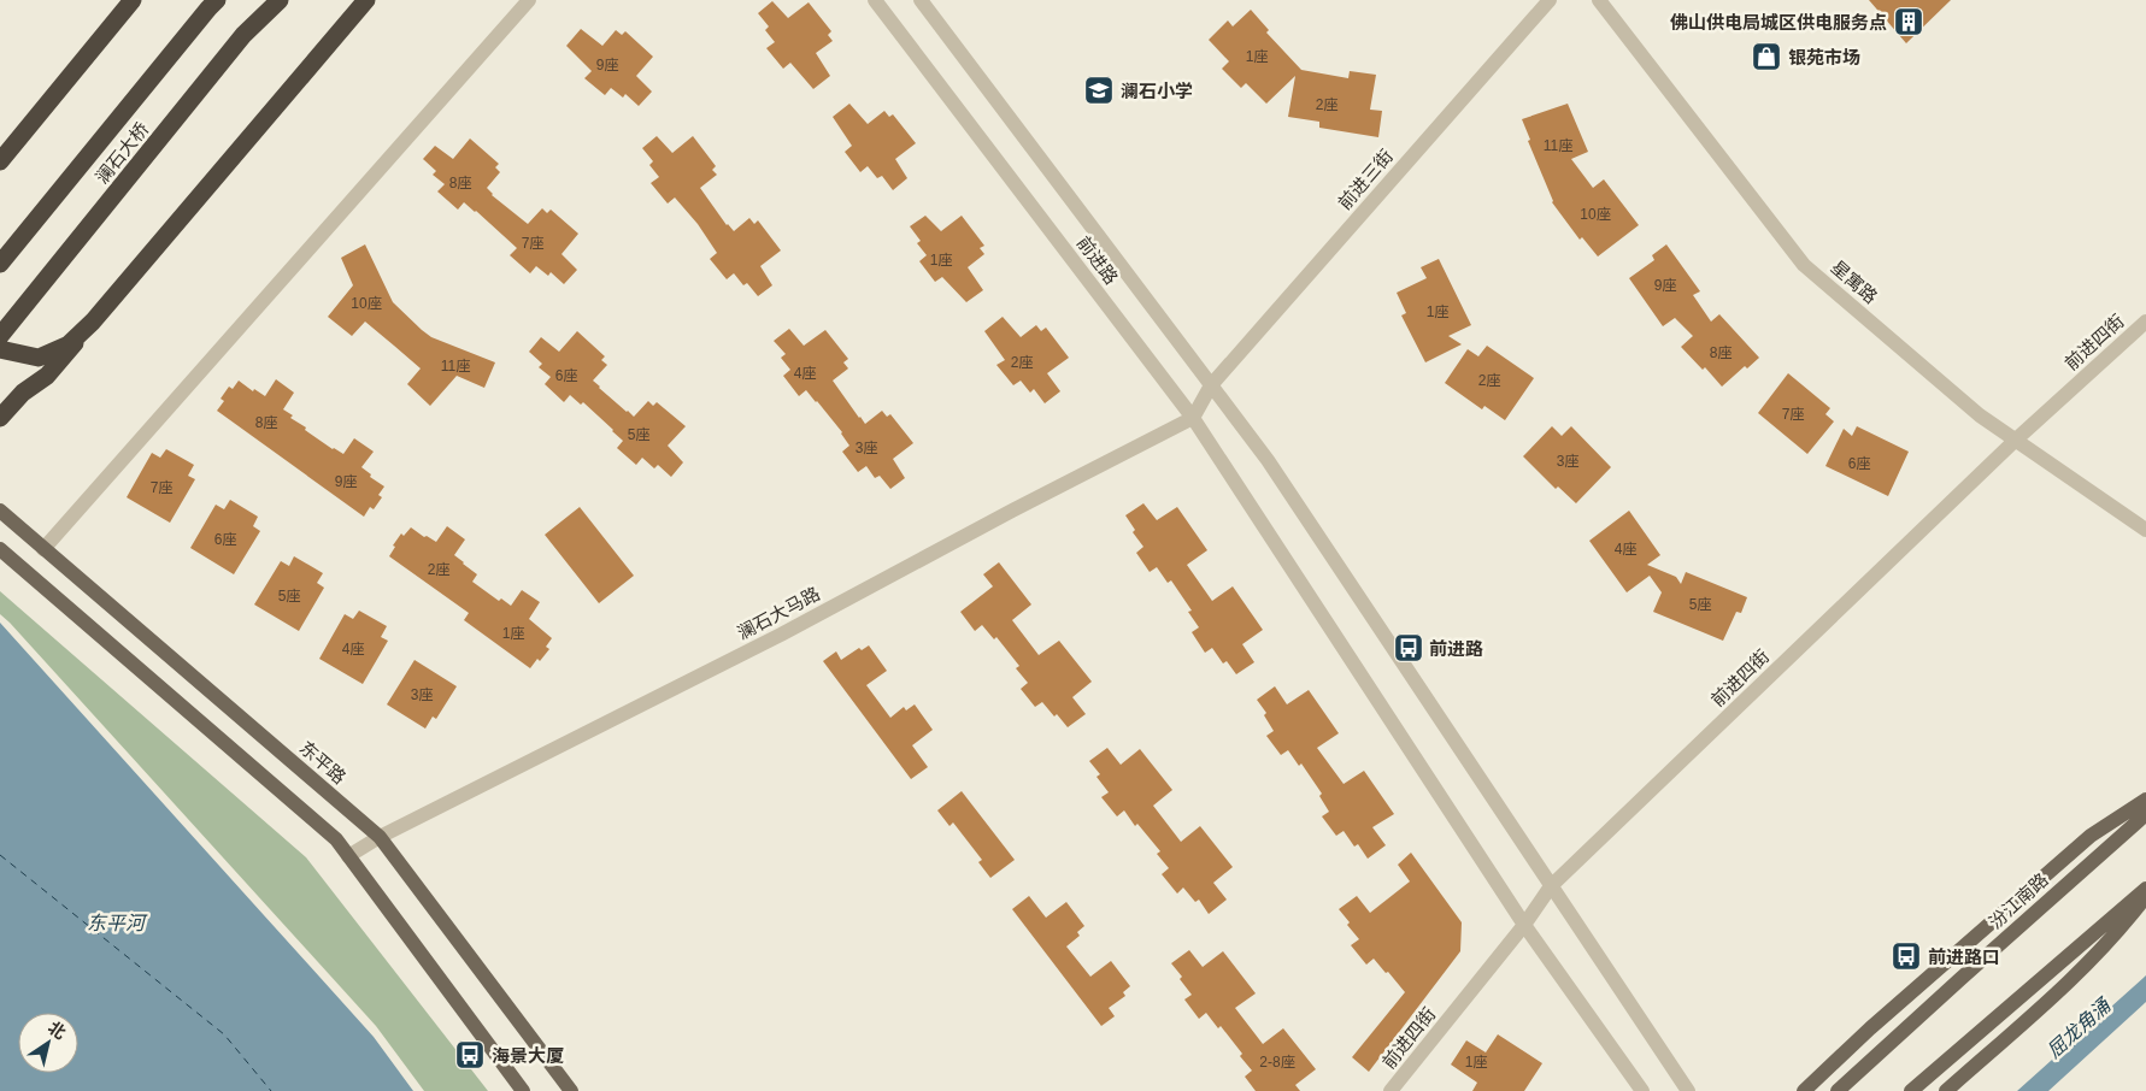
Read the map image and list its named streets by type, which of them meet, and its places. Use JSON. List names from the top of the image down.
{
  "streets": {
    "highway": ["澜石大桥"],
    "main road": ["东平路", "汾江南路"],
    "street": [
      "前进三街",
      "前进路",
      "星寓路",
      "前进四街",
      "澜石大马路"
    ]
  },
  "crossings": [
    ["前进三街", "前进路"],
    ["前进路", "前进四街"],
    ["前进路", "澜石大马路"],
    ["星寓路", "前进四街"],
    ["澜石大马路", "东平路"]
  ],
  "water": ["东平河", "屈龙角涌"],
  "places": {
    "building": ["佛山供电局城区供电服务点"],
    "shop": ["银苑市场"],
    "school or university": ["澜石小学"],
    "bus stop": ["前进路", "前进路口", "海景大厦"]
  },
  "house_numbers": [
    "1座",
    "9座",
    "2座",
    "11座",
    "8座",
    "10座",
    "7座",
    "1座",
    "9座",
    "10座",
    "1座",
    "8座",
    "2座",
    "11座",
    "4座",
    "6座",
    "2座",
    "7座",
    "8座",
    "5座",
    "3座",
    "3座",
    "6座",
    "9座",
    "7座",
    "6座",
    "4座",
    "2座",
    "5座",
    "5座",
    "1座",
    "4座",
    "3座",
    "2-8座",
    "1座"
  ],
  "north": "top right"
}
